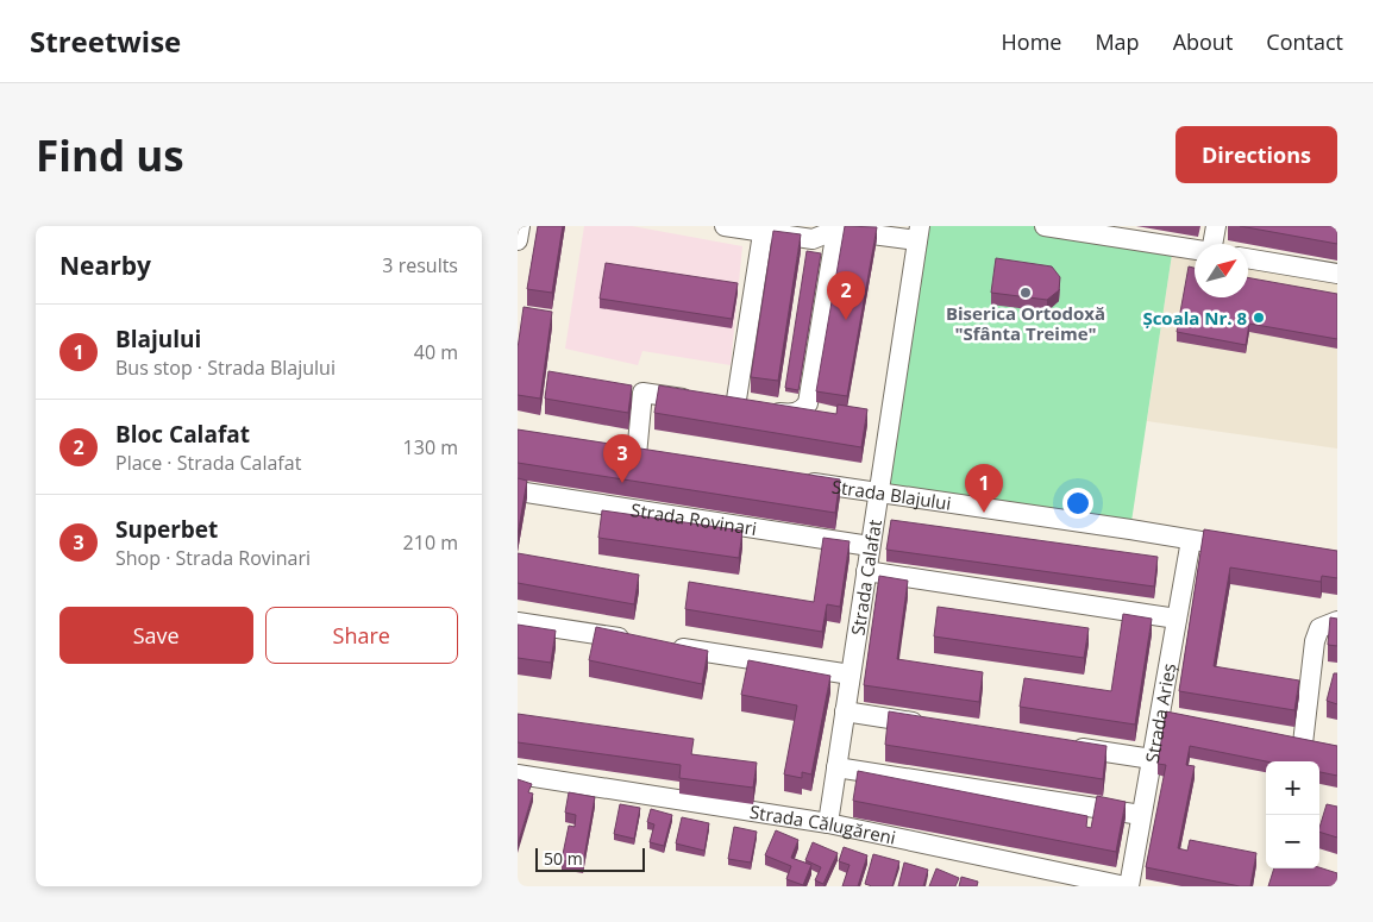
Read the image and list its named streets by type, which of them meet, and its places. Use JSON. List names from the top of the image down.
{
  "streets": {
    "street": [
      "Strada Blajului",
      "Strada Rovinari",
      "Strada Calafat",
      "Strada Arieș",
      "Strada Călugăreni"
    ]
  },
  "crossings": [
    ["Strada Blajului", "Strada Calafat"],
    ["Strada Blajului", "Strada Arieș"],
    ["Strada Rovinari", "Strada Calafat"],
    ["Strada Calafat", "Strada Călugăreni"],
    ["Strada Arieș", "Strada Călugăreni"]
  ],
  "places": ["Biserica Ortodoxă \"Sfânta Treime\"", "Școala Nr. 8"],
  "scale_bar": "50 m",
  "north": "top right",
  "page": {
    "header": "Streetwise",
    "nav": [
      "Home",
      "Map",
      "About",
      "Contact"
    ],
    "buttons": [
      "Directions",
      ["Save", "Share"]
    ],
    "title": "Find us",
    "heading": ["Nearby", "3 results"],
    "pins": ["2", "3", "1"],
    "list": [
      {
        "mark": "1",
        "name": "Blajului",
        "note": "Bus stop · Strada Blajului",
        "value": "40 m"
      },
      {
        "mark": "2",
        "name": "Bloc Calafat",
        "note": "Place · Strada Calafat",
        "value": "130 m"
      },
      {
        "mark": "3",
        "name": "Superbet",
        "note": "Shop · Strada Rovinari",
        "value": "210 m"
      }
    ],
    "map_buttons": ["+", "−"],
    "scale": "50 m"
  }
}
